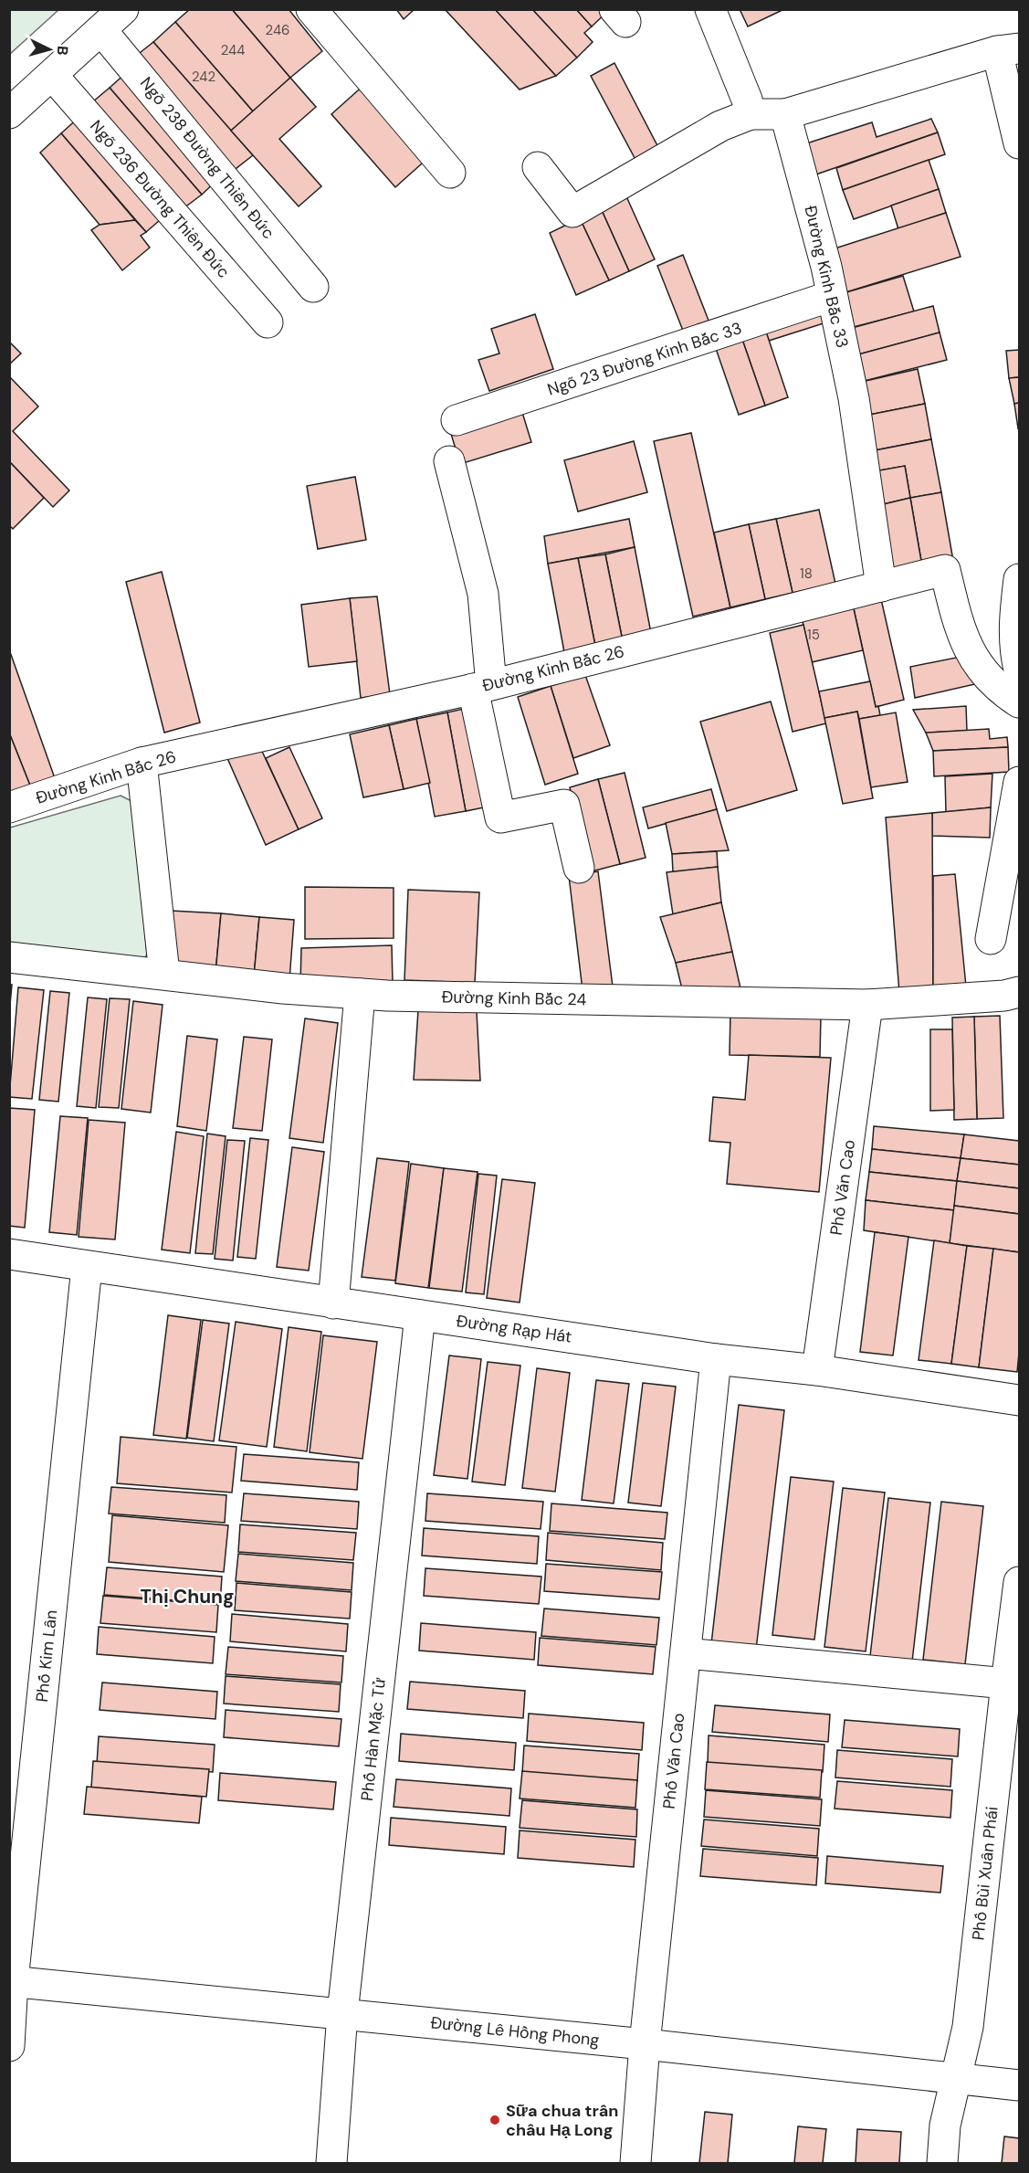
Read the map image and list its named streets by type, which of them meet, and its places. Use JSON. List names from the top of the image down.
{
  "streets": {
    "street": [
      "Ngõ 238 Đường Thiên Đức",
      "Ngõ 236 Đường Thiên Đức",
      "Đường Kinh Bắc 33",
      "Ngõ 23 Đường Kinh Bắc 33",
      "Đường Kinh Bắc 26",
      "Đường Kinh Bắc 24",
      "Phố Văn Cao",
      "Đường Rạp Hát",
      "Phố Kim Lân",
      "Phố Hàn Mặc Tử",
      "Phố Bùi Xuân Phái",
      "Đường Lê Hồng Phong"
    ]
  },
  "crossings": [
    ["Đường Kinh Bắc 33", "Ngõ 23 Đường Kinh Bắc 33"],
    ["Đường Kinh Bắc 33", "Đường Kinh Bắc 26"],
    ["Đường Kinh Bắc 24", "Phố Văn Cao"],
    ["Phố Văn Cao", "Đường Rạp Hát"],
    ["Phố Văn Cao", "Đường Lê Hồng Phong"],
    ["Đường Rạp Hát", "Phố Kim Lân"],
    ["Đường Rạp Hát", "Phố Hàn Mặc Tử"],
    ["Phố Kim Lân", "Đường Lê Hồng Phong"],
    ["Phố Hàn Mặc Tử", "Đường Lê Hồng Phong"],
    ["Phố Bùi Xuân Phái", "Đường Lê Hồng Phong"]
  ],
  "districts": ["Thị Chung"],
  "places": ["Sữa chua trân châu Hạ Long"],
  "house_numbers": [
    "246",
    "244",
    "242",
    "18",
    "15"
  ],
  "north": "right"
}
